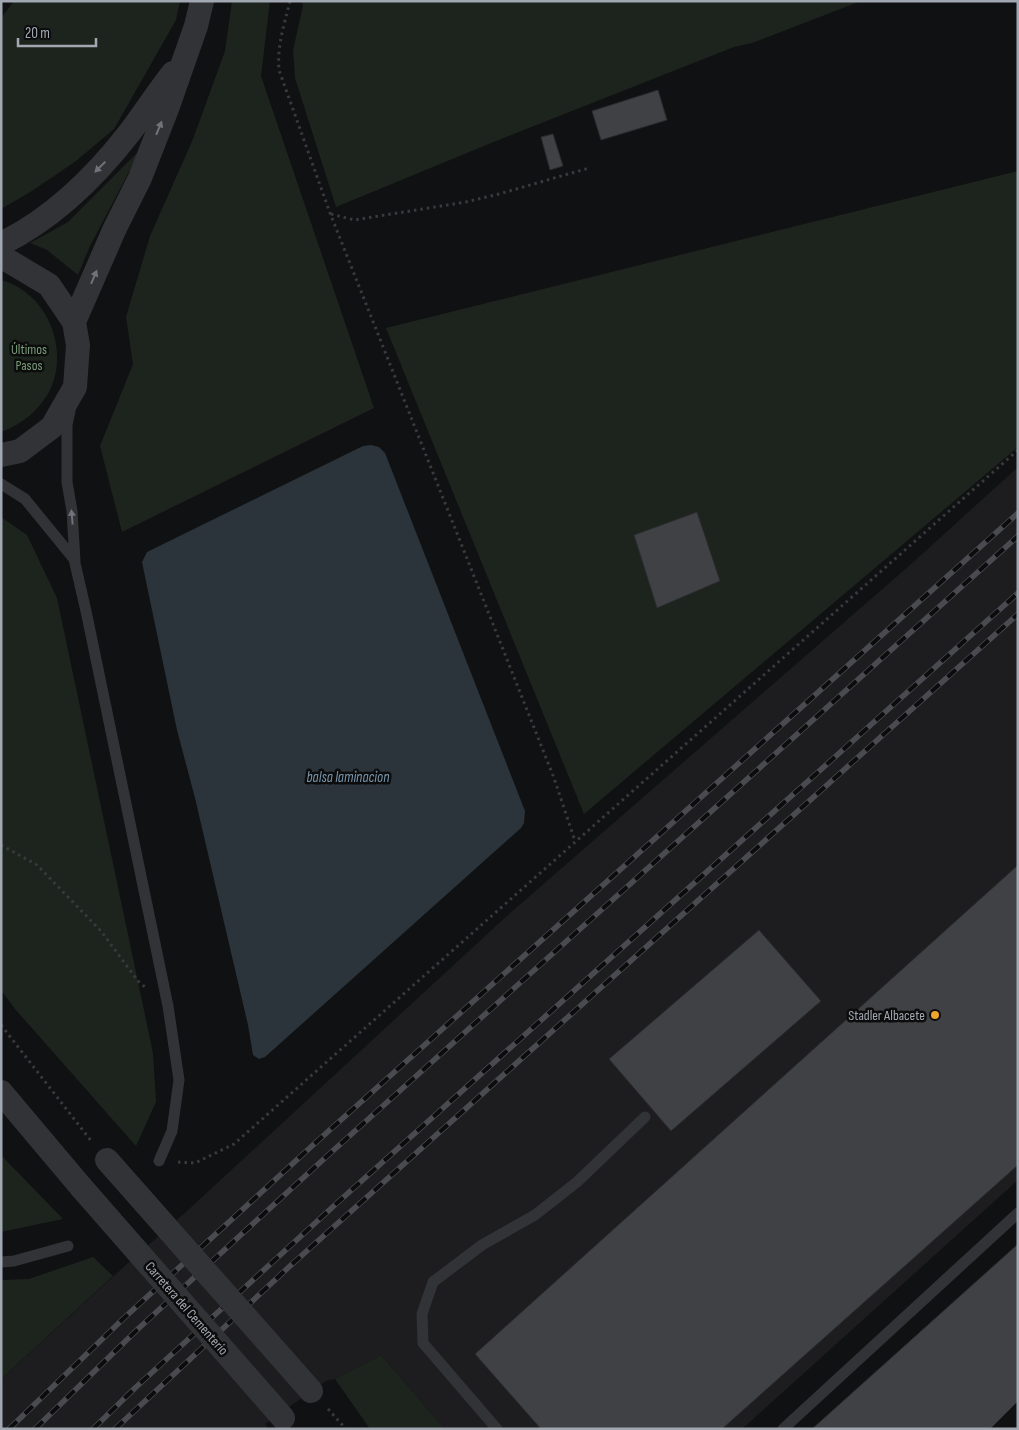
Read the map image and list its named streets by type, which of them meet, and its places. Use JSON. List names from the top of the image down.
{
  "streets": {
    "street": ["Carretera del Cementerio"]
  },
  "water": ["balsa laminacion"],
  "parks": ["Últimos Pasos"],
  "places": ["Stadler Albacete"],
  "scale_bar": "20 m"
}
